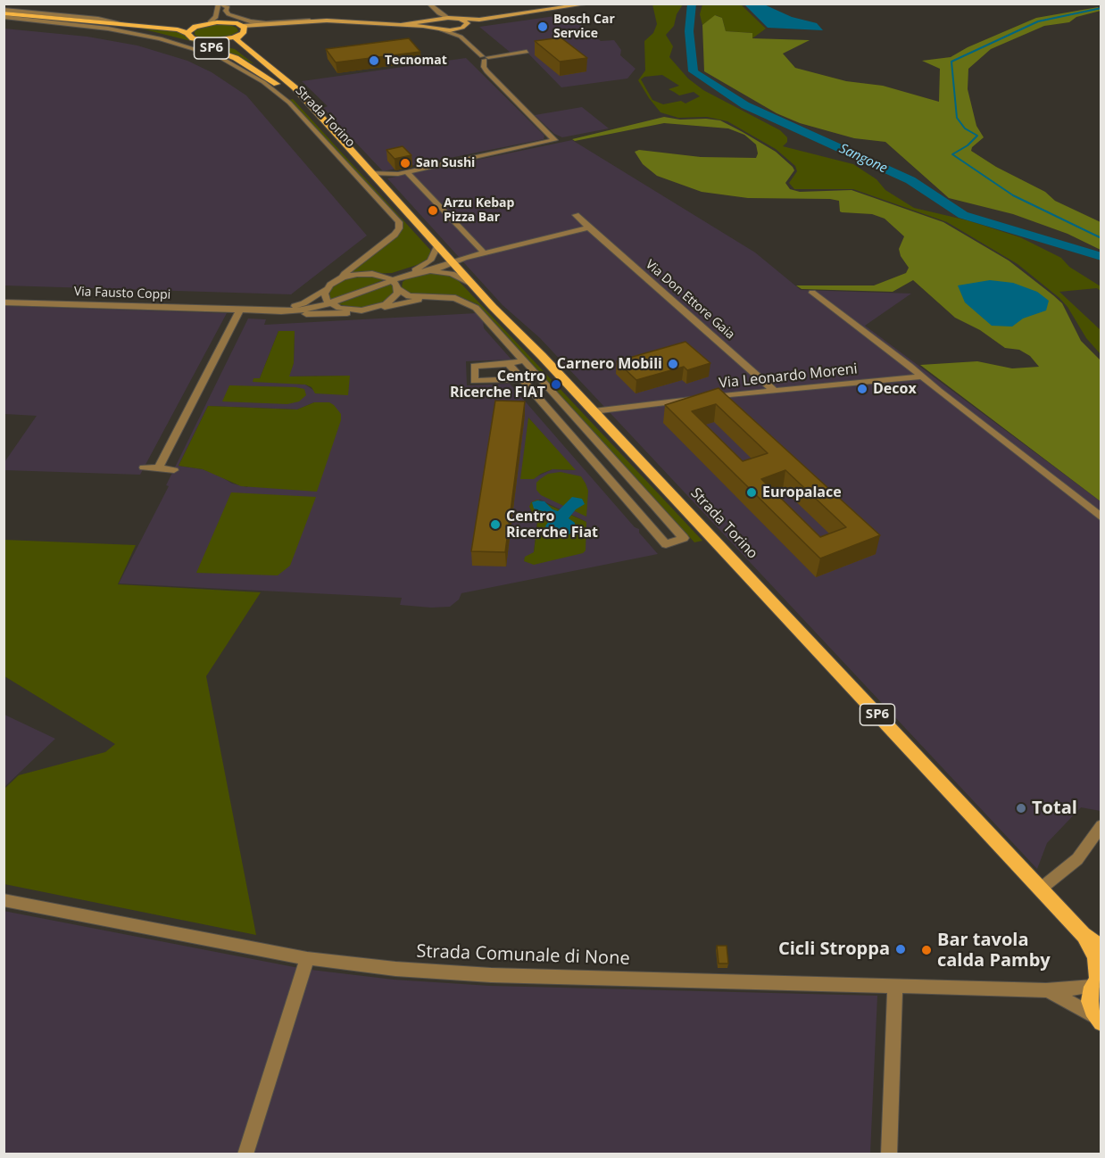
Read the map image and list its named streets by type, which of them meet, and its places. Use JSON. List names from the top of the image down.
{
  "streets": {
    "main road": ["SP6", "Strada Torino"],
    "street": [
      "Via Fausto Coppi",
      "Via Don Ettore Gaia",
      "Via Leonardo Moreni",
      "Strada Comunale di None"
    ]
  },
  "crossings": [
    ["SP6", "Strada Torino"],
    ["Strada Torino", "Via Fausto Coppi"],
    ["Strada Torino", "Via Leonardo Moreni"],
    ["Strada Torino", "Strada Comunale di None"],
    ["Via Don Ettore Gaia", "Via Leonardo Moreni"]
  ],
  "water": ["Sangone"],
  "places": [
    "Bosch Car Service",
    "Tecnomat",
    "San Sushi",
    "Arzu Kebap Pizza Bar",
    "Carnero Mobili",
    "Centro Ricerche FIAT",
    "Decox",
    "Europalace",
    "Centro Ricerche Fiat",
    "Total",
    "Cicli Stroppa",
    "Bar tavola calda Pamby"
  ]
}
